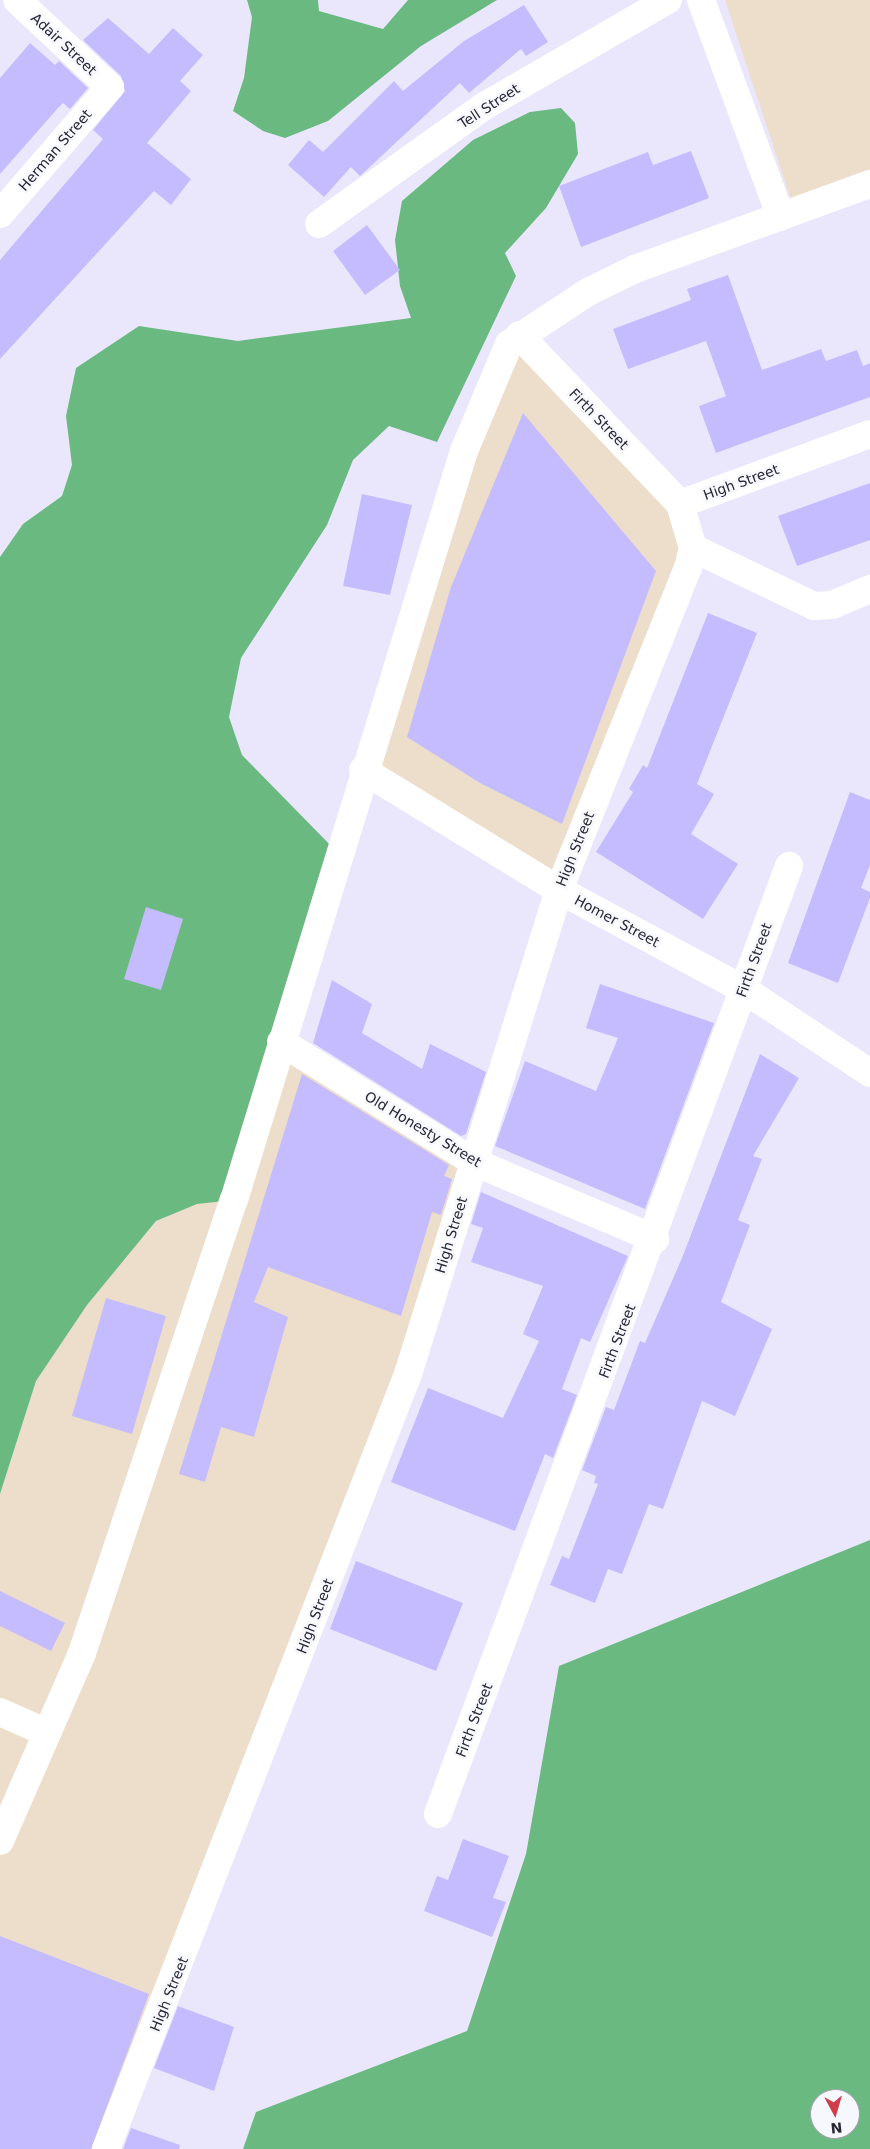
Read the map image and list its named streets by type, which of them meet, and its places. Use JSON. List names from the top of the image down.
{
  "streets": {
    "street": [
      "Adair Street",
      "Tell Street",
      "Herman Street",
      "Firth Street",
      "High Street",
      "Homer Street",
      "Old Honesty Street"
    ]
  },
  "crossings": [
    ["Adair Street", "Herman Street"],
    ["Firth Street", "High Street"],
    ["Firth Street", "Homer Street"],
    ["Firth Street", "Old Honesty Street"],
    ["High Street", "Homer Street"],
    ["High Street", "Old Honesty Street"]
  ],
  "north": "bottom"
}
